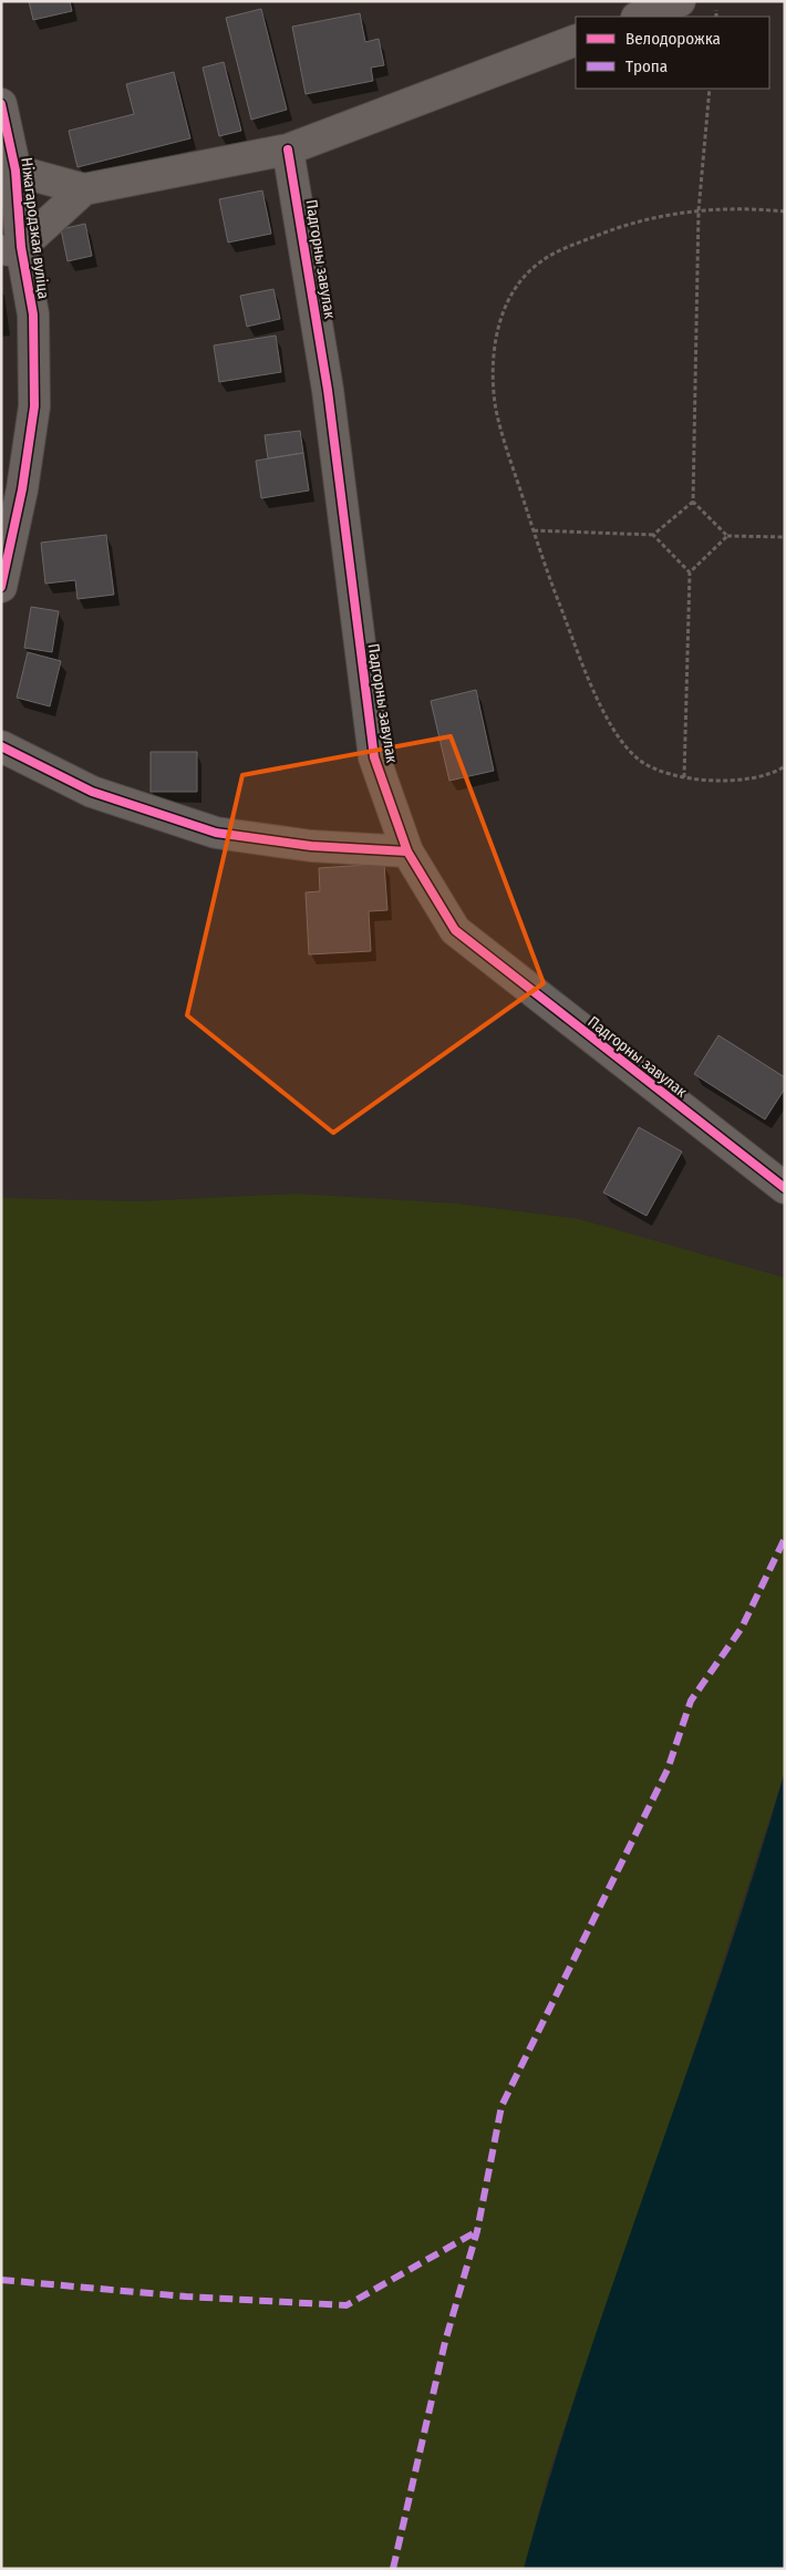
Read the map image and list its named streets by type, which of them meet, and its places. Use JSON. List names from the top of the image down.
{
  "streets": {
    "street": ["Ніжагародзкая вуліца", "Падгорны завулак"]
  },
  "legend": ["Велодорожка", "Тропа"]
}
